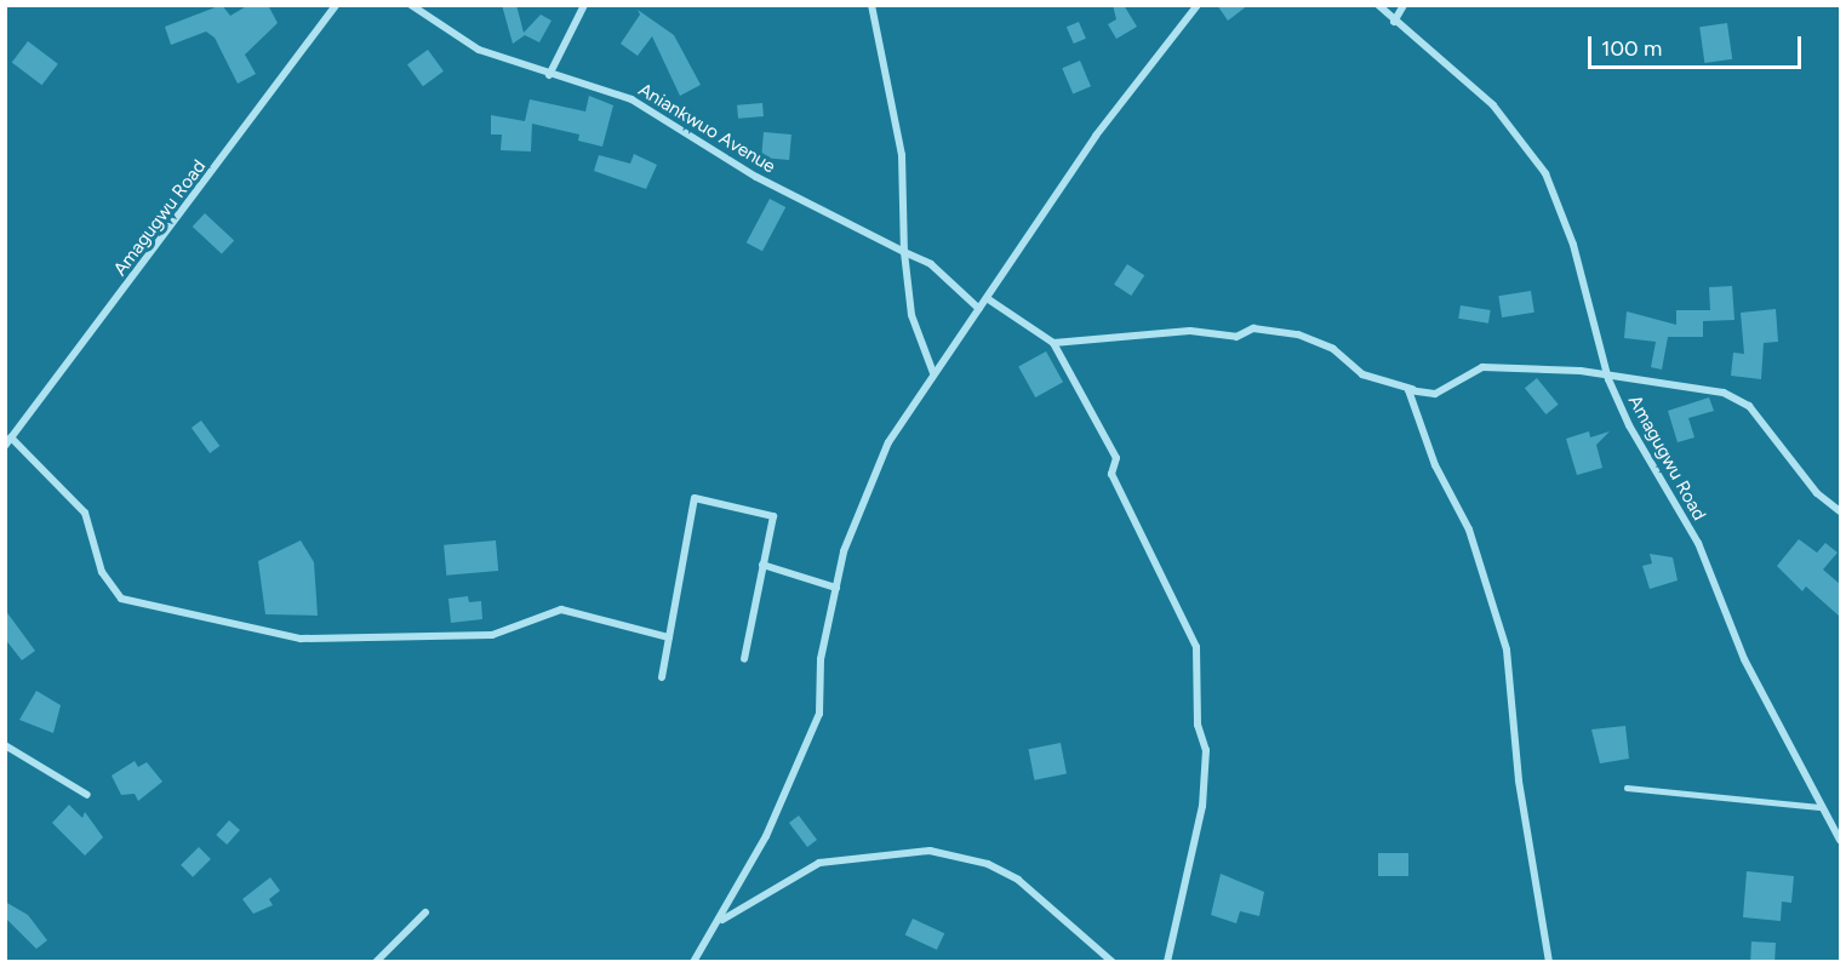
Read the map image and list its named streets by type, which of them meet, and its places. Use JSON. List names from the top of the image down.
{
  "streets": {
    "street": ["Aniankwuo Avenue", "Amagugwu Road"]
  },
  "scale_bar": "100 m"
}
